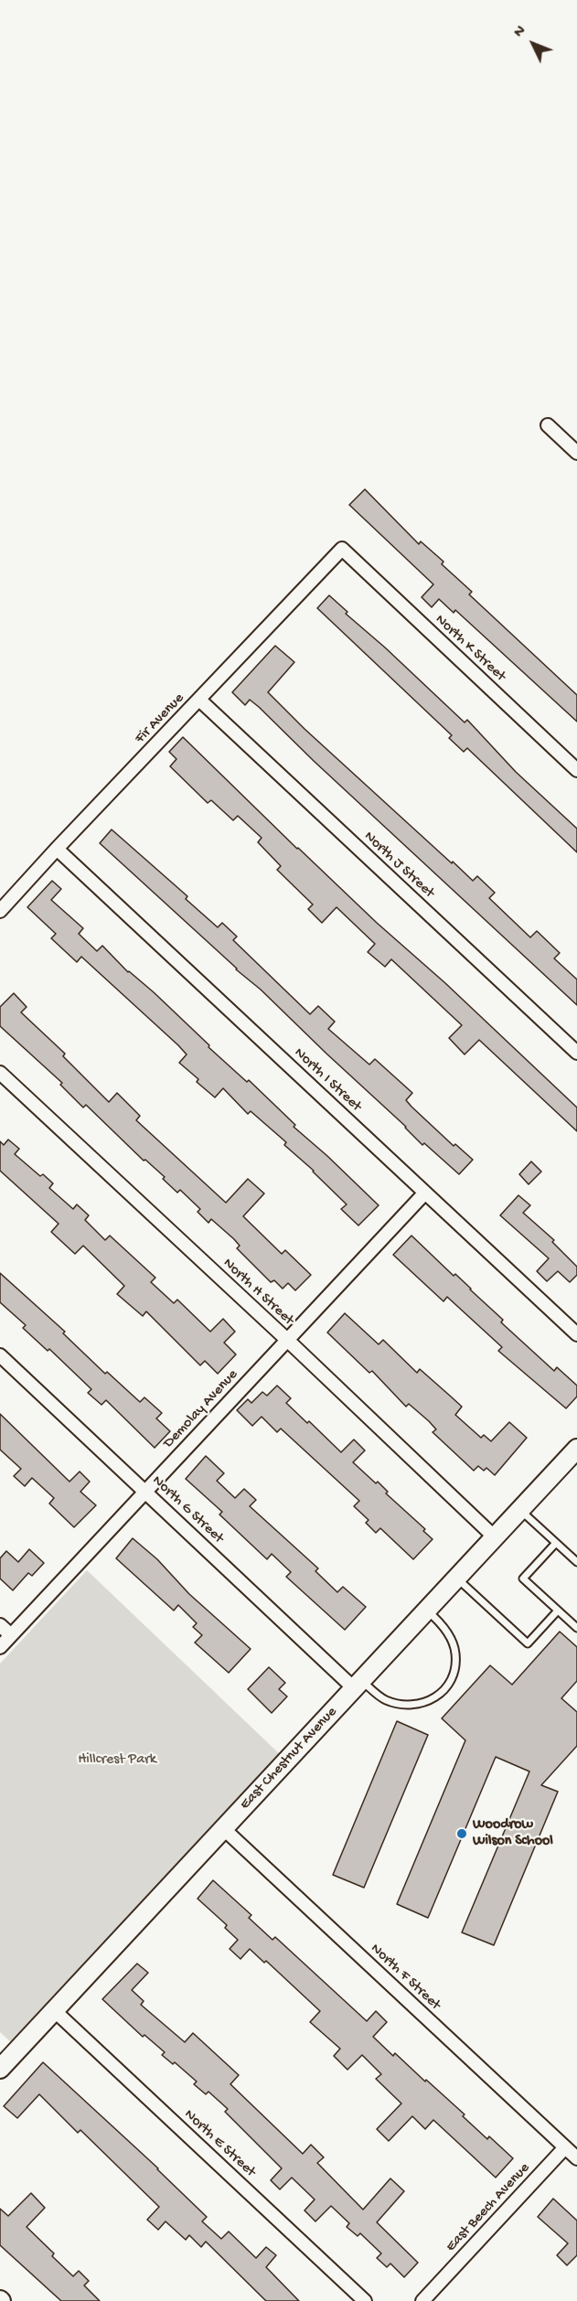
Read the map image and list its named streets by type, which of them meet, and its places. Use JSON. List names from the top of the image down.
{
  "streets": {
    "street": [
      "North K Street",
      "Fir Avenue",
      "North J Street",
      "North I Street",
      "North H Street",
      "Demolay Avenue",
      "North G Street",
      "East Chestnut Avenue",
      "North F Street",
      "North E Street",
      "East Beech Avenue"
    ]
  },
  "crossings": [
    ["North K Street", "Fir Avenue"],
    ["Fir Avenue", "North J Street"],
    ["Fir Avenue", "North I Street"],
    ["North I Street", "Demolay Avenue"],
    ["North H Street", "Demolay Avenue"],
    ["North H Street", "East Chestnut Avenue"],
    ["Demolay Avenue", "North G Street"],
    ["North G Street", "East Chestnut Avenue"],
    ["East Chestnut Avenue", "North F Street"],
    ["East Chestnut Avenue", "North E Street"],
    ["North F Street", "East Beech Avenue"]
  ],
  "parks": ["Hillcrest Park"],
  "places": ["Woodrow Wilson School"],
  "north": "top left"
}
